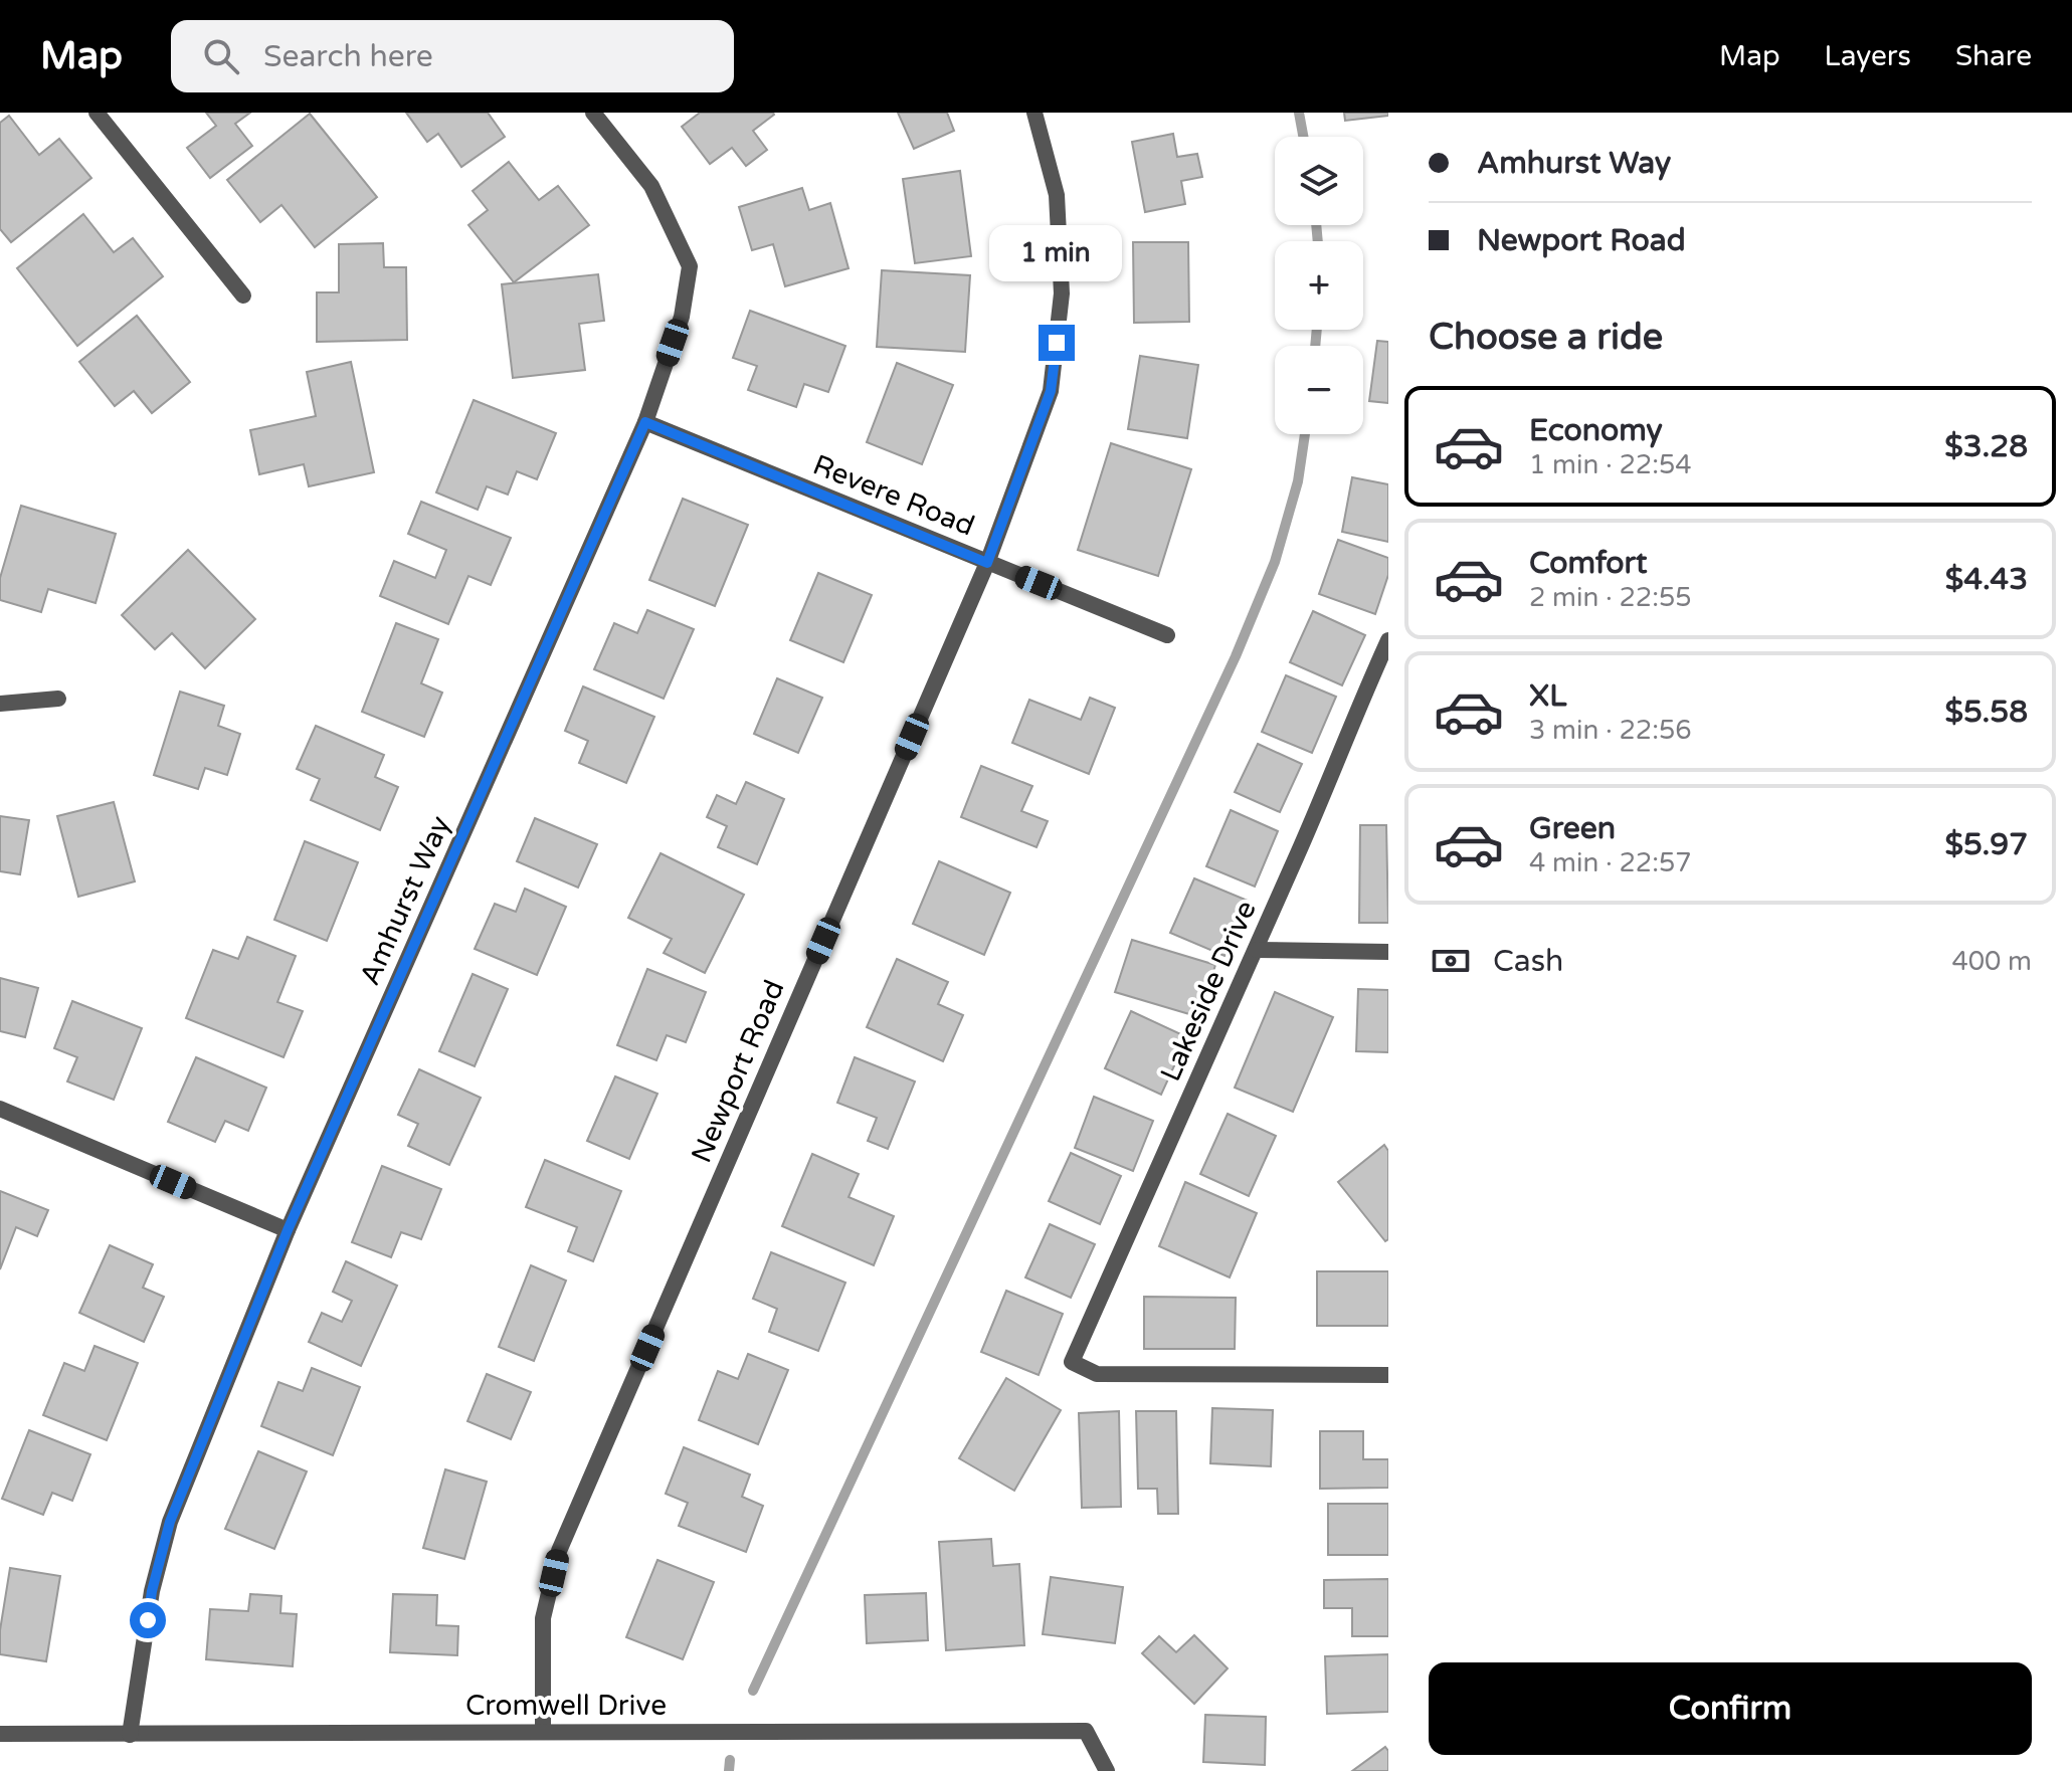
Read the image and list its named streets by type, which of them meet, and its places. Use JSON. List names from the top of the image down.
{
  "streets": {
    "street": [
      "Revere Road",
      "Amhurst Way",
      "Lakeside Drive",
      "Newport Road",
      "Cromwell Drive"
    ]
  },
  "crossings": [
    ["Revere Road", "Amhurst Way"],
    ["Revere Road", "Newport Road"],
    ["Amhurst Way", "Cromwell Drive"],
    ["Newport Road", "Cromwell Drive"]
  ],
  "page": {
    "header": "Map",
    "search": "Search here",
    "nav": ["Map", "Layers", "Share"],
    "banner": ["Amhurst Way", "Newport Road"],
    "map_buttons": ["+", "−"],
    "bubble": "1 min",
    "heading": "Choose a ride",
    "list": [
      {
        "name": "Economy",
        "note": "1 min · 22:54",
        "value": "$3.28"
      },
      {
        "name": "Comfort",
        "note": "2 min · 22:55",
        "value": "$4.43"
      },
      {
        "name": "XL",
        "note": "3 min · 22:56",
        "value": "$5.58"
      },
      {
        "name": "Green",
        "note": "4 min · 22:57",
        "value": "$5.97"
      }
    ],
    "pay": ["Cash", "400 m"],
    "buttons": "Confirm"
  }
}
